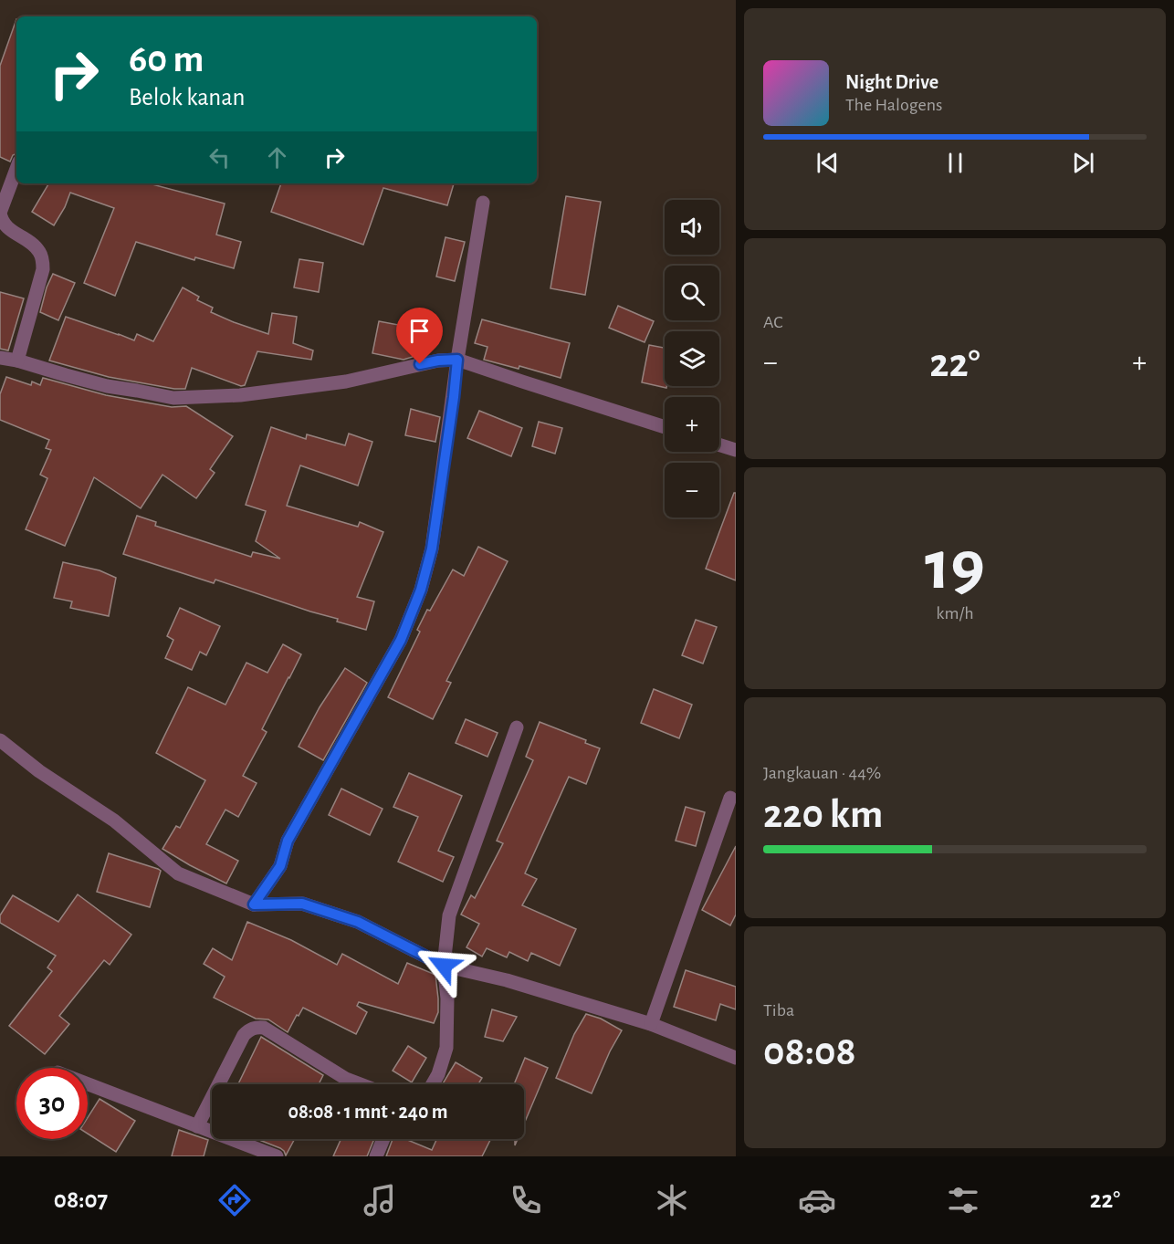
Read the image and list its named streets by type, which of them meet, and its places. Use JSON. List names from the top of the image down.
{
  "page": {
    "turn": ["60 m", "Belok kanan"],
    "song": ["Night Drive", "The Halogens"],
    "map_buttons": ["+", "−"],
    "tile": [
      "AC",
      ["19", "km/h"],
      ["Jangkauan · 44%", "220 km"],
      ["Tiba", "08:08"]
    ],
    "heat": ["−", "22°", "+"],
    "limit": "30",
    "trip": "08:08 · 1 mnt · 240 m",
    "tabs": ["08:07", "22°"]
  }
}
